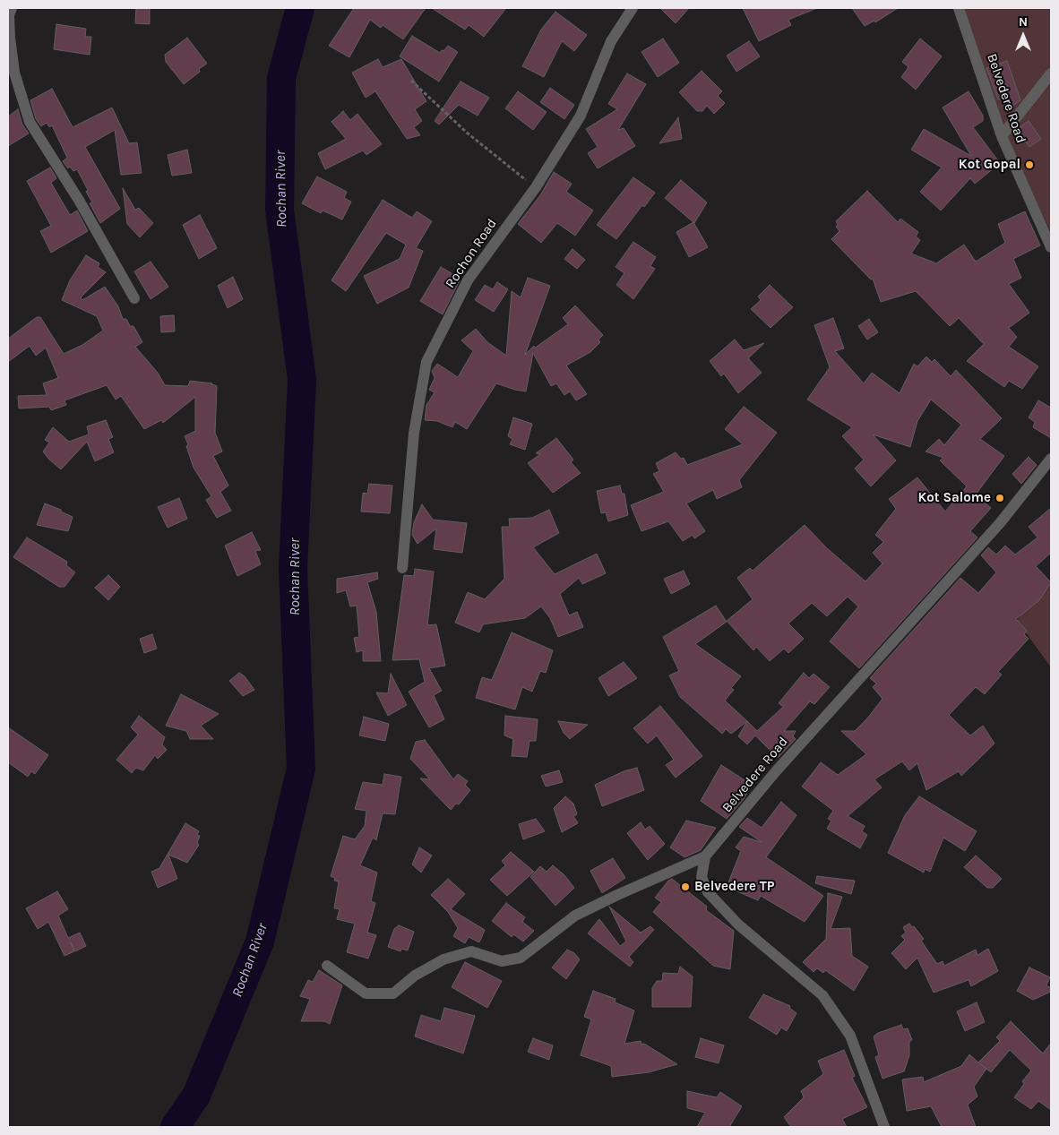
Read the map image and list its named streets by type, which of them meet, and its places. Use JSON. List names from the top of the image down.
{
  "streets": {
    "street": ["Belvedere Road", "Rochon Road"]
  },
  "water": ["Rochan River"],
  "places": ["Kot Gopal", "Kot Salome", "Belvedere TP"],
  "north": "top"
}
